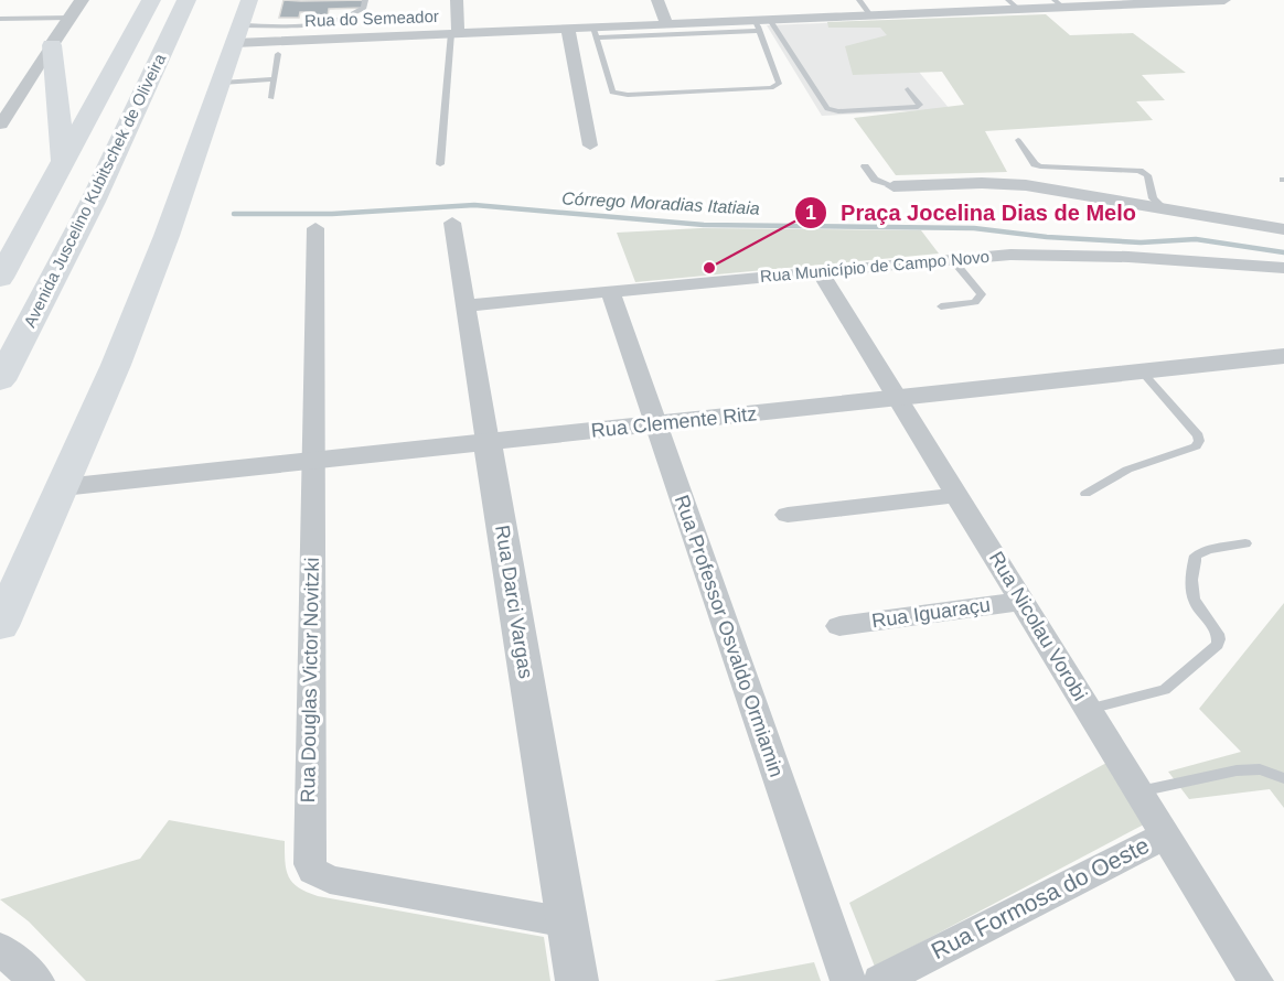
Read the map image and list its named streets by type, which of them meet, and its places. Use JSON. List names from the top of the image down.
{
  "streets": {
    "highway": ["Avenida Juscelino Kubitschek de Oliveira"],
    "street": [
      "Rua do Semeador",
      "Rua Município de Campo Novo",
      "Rua Clemente Ritz",
      "Rua Darci Vargas",
      "Rua Iguaraçu",
      "Rua Nicolau Vorobi",
      "Rua Professor Osvaldo Ormiamin",
      "Rua Douglas Victor Novitzki",
      "Rua Formosa do Oeste"
    ]
  },
  "crossings": [
    ["Rua Município de Campo Novo", "Rua Darci Vargas"],
    ["Rua Município de Campo Novo", "Rua Nicolau Vorobi"],
    ["Rua Município de Campo Novo", "Rua Professor Osvaldo Ormiamin"],
    ["Rua Clemente Ritz", "Rua Darci Vargas"],
    ["Rua Clemente Ritz", "Rua Nicolau Vorobi"],
    ["Rua Clemente Ritz", "Rua Professor Osvaldo Ormiamin"],
    ["Rua Clemente Ritz", "Rua Douglas Victor Novitzki"],
    ["Rua Darci Vargas", "Rua Douglas Victor Novitzki"],
    ["Rua Iguaraçu", "Rua Nicolau Vorobi"],
    ["Rua Nicolau Vorobi", "Rua Formosa do Oeste"]
  ],
  "water": ["Córrego Moradias Itatiaia"],
  "places": ["Praça Jocelina Dias de Melo"]
}
